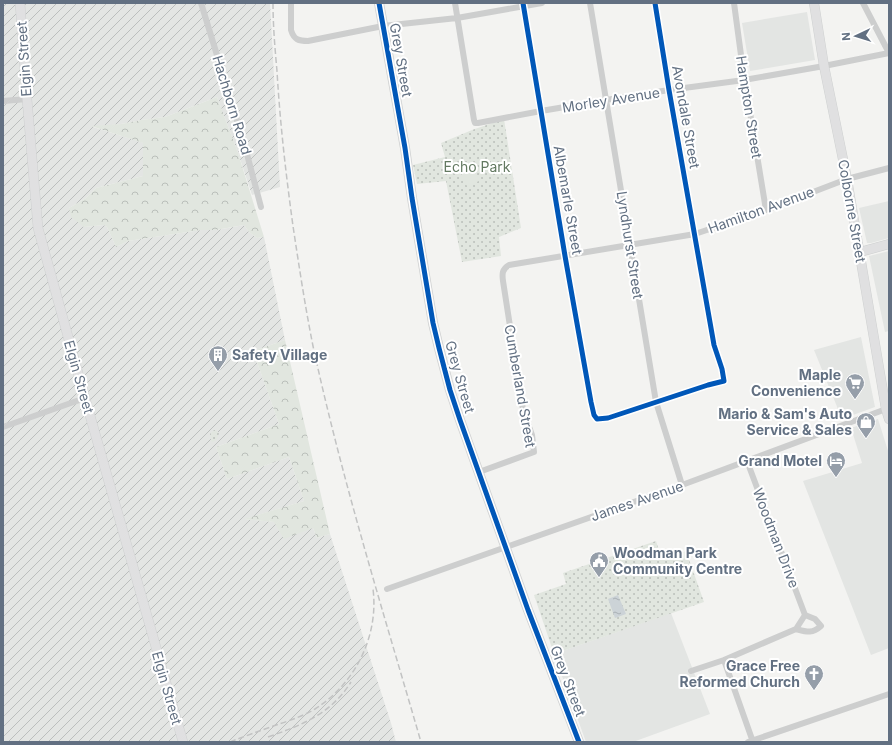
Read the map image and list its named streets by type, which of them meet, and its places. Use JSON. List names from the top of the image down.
{
  "streets": {
    "main road": ["Elgin Street", "Grey Street", "Colborne Street"],
    "street": [
      "Morley Avenue",
      "Hachborn Road",
      "Hampton Street",
      "Avondale Street",
      "Albemarle Street",
      "Hamilton Avenue",
      "Lyndhurst Street",
      "Cumberland Street",
      "James Avenue",
      "Woodman Drive"
    ]
  },
  "crossings": [
    ["Grey Street", "Cumberland Street"],
    ["Grey Street", "James Avenue"],
    ["Morley Avenue", "Hampton Street"],
    ["Morley Avenue", "Avondale Street"],
    ["Morley Avenue", "Albemarle Street"],
    ["Morley Avenue", "Colborne Street"],
    ["Morley Avenue", "Lyndhurst Street"],
    ["Hampton Street", "Hamilton Avenue"],
    ["Avondale Street", "Albemarle Street"],
    ["Avondale Street", "Hamilton Avenue"],
    ["Avondale Street", "Lyndhurst Street"],
    ["Albemarle Street", "Hamilton Avenue"],
    ["Albemarle Street", "Lyndhurst Street"],
    ["Hamilton Avenue", "Colborne Street"],
    ["Hamilton Avenue", "Lyndhurst Street"],
    ["Hamilton Avenue", "Cumberland Street"],
    ["Colborne Street", "James Avenue"],
    ["Lyndhurst Street", "James Avenue"],
    ["James Avenue", "Woodman Drive"]
  ],
  "parks": ["Echo Park"],
  "places": {
    "building": ["Safety Village"],
    "supermarket": ["Maple Convenience"],
    "shop": ["Mario & Sam's Auto Service & Sales"],
    "hotel": ["Grand Motel"],
    "public building": ["Woodman Park Community Centre"],
    "church": ["Grace Free Reformed Church"]
  },
  "north": "left"
}
